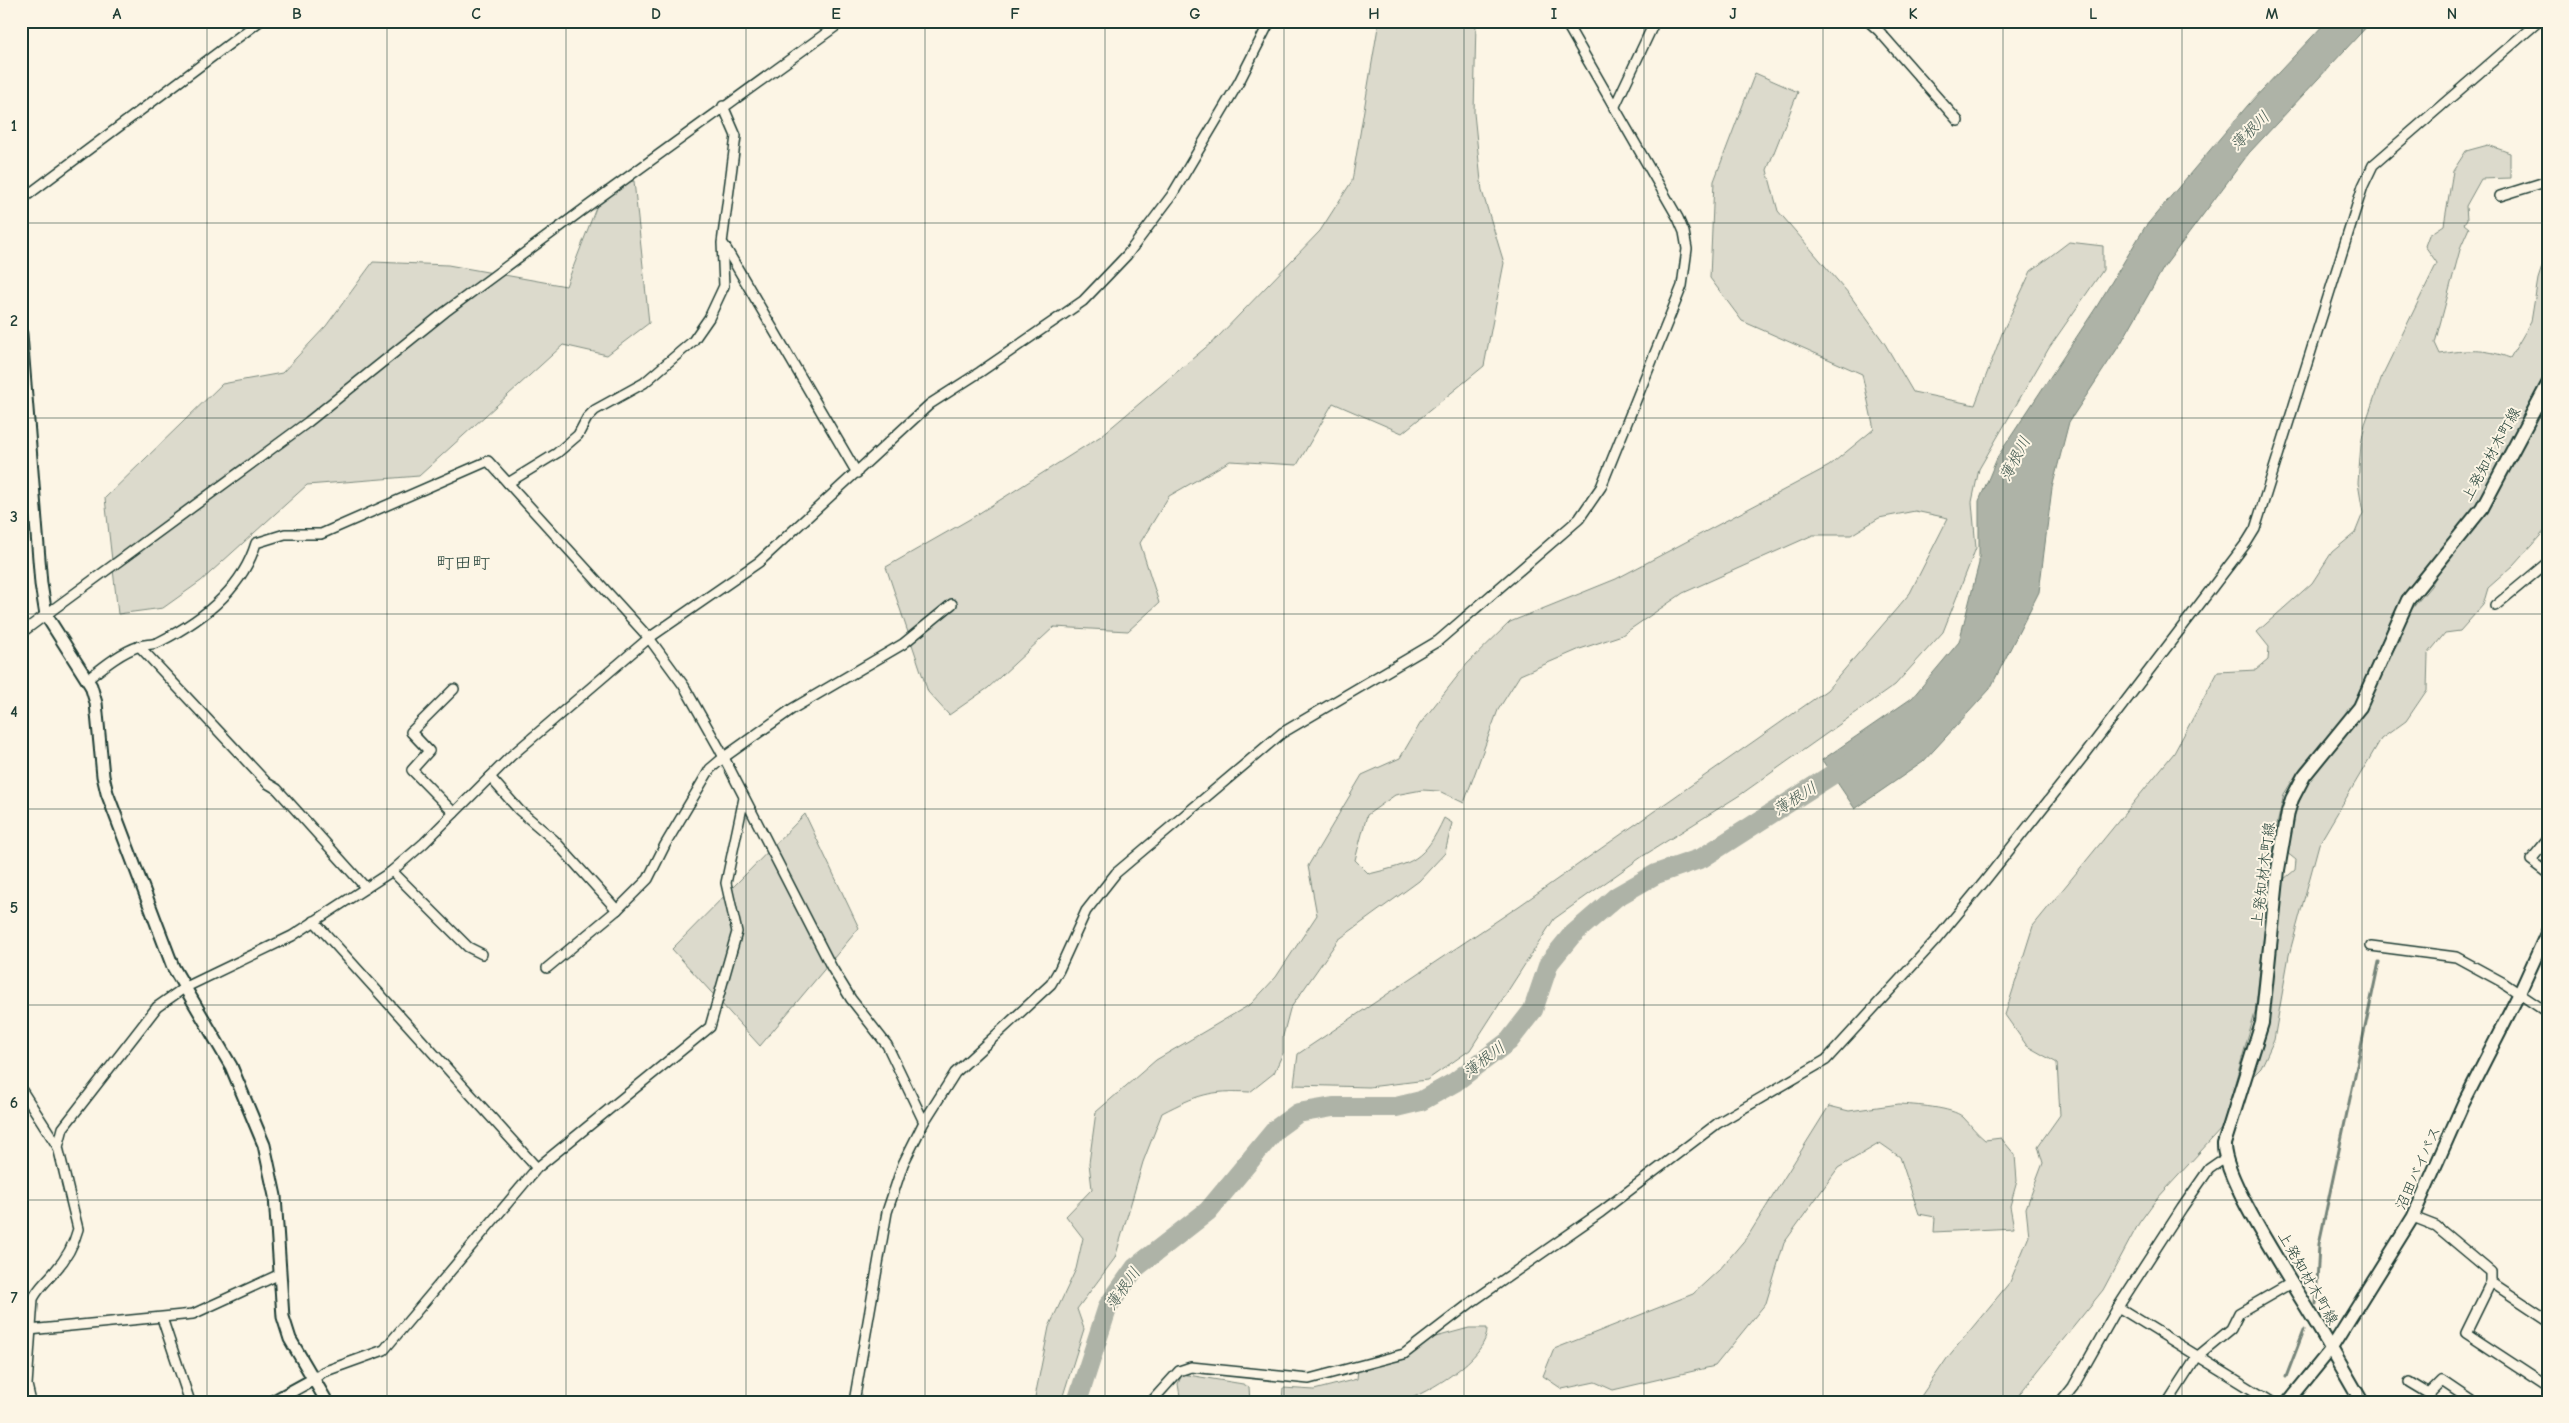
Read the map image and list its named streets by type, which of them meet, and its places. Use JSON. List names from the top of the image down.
{
  "streets": {
    "main road": ["上発知材木町線"],
    "street": ["沼田バイパス"]
  },
  "crossings": [
    ["上発知材木町線", "沼田バイパス"]
  ],
  "districts": ["町田町"],
  "water": ["薄根川"],
  "grid": {
    "columns": [
      "A",
      "B",
      "C",
      "D",
      "E",
      "F",
      "G",
      "H",
      "I",
      "J",
      "K",
      "L",
      "M",
      "N"
    ],
    "rows": [
      "1",
      "2",
      "3",
      "4",
      "5",
      "6",
      "7"
    ]
  }
}
